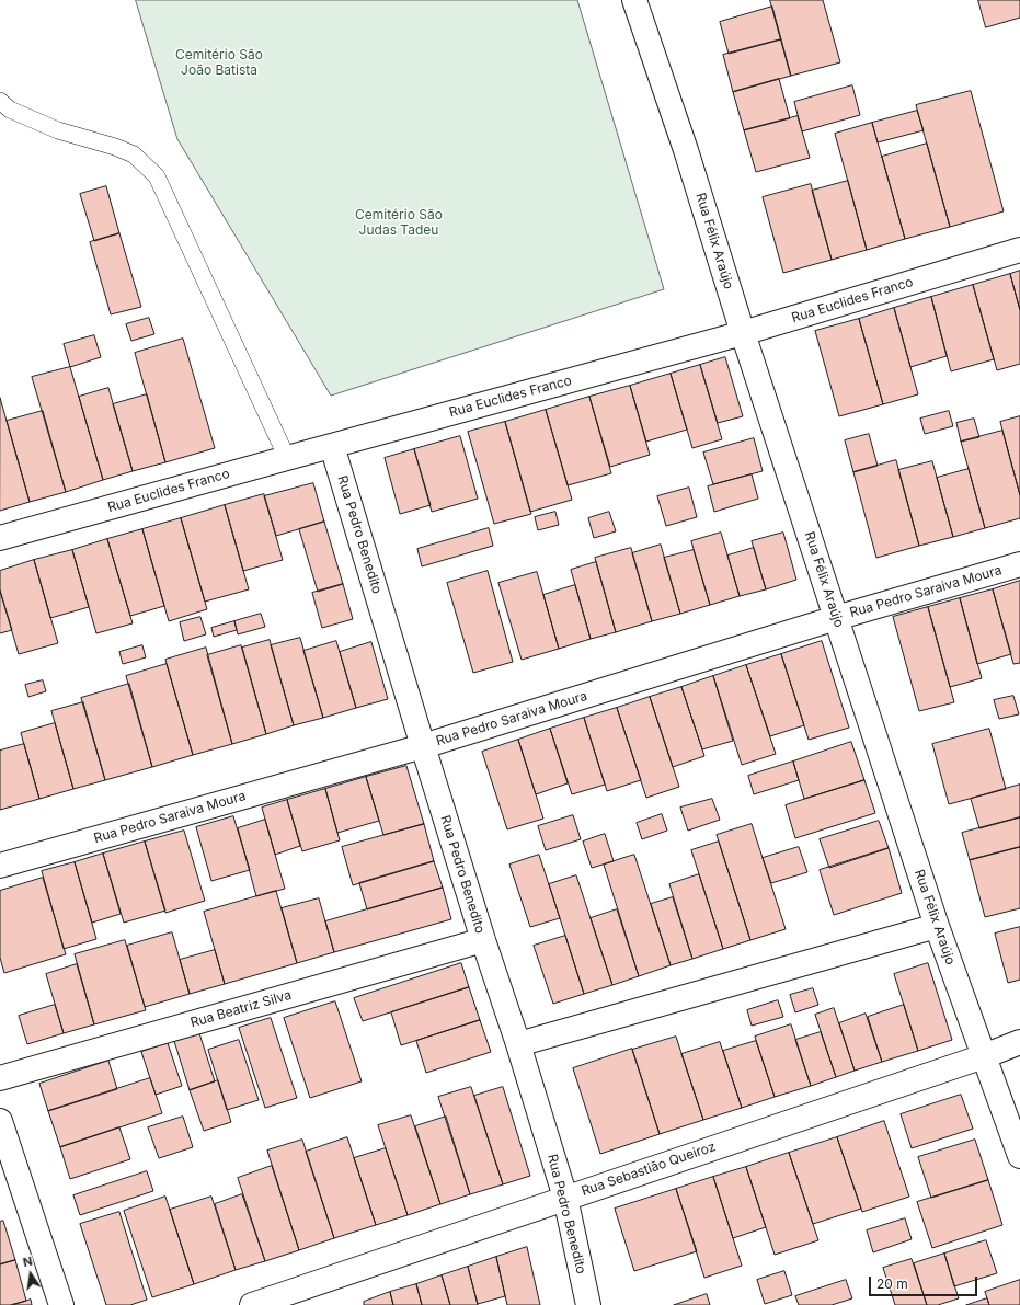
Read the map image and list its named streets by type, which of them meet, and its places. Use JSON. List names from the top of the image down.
{
  "streets": {
    "street": [
      "Rua Félix Araújo",
      "Rua Euclides Franco",
      "Rua Pedro Benedito",
      "Rua Pedro Saraiva Moura",
      "Rua Beatriz Silva",
      "Rua Sebastião Queiroz"
    ]
  },
  "crossings": [
    ["Rua Félix Araújo", "Rua Euclides Franco"],
    ["Rua Félix Araújo", "Rua Pedro Saraiva Moura"],
    ["Rua Félix Araújo", "Rua Sebastião Queiroz"],
    ["Rua Euclides Franco", "Rua Pedro Benedito"],
    ["Rua Pedro Benedito", "Rua Pedro Saraiva Moura"],
    ["Rua Pedro Benedito", "Rua Beatriz Silva"],
    ["Rua Pedro Benedito", "Rua Sebastião Queiroz"]
  ],
  "parks": ["Cemitério São João Batista", "Cemitério São Judas Tadeu"],
  "scale_bar": "20 m",
  "north": "top"
}
